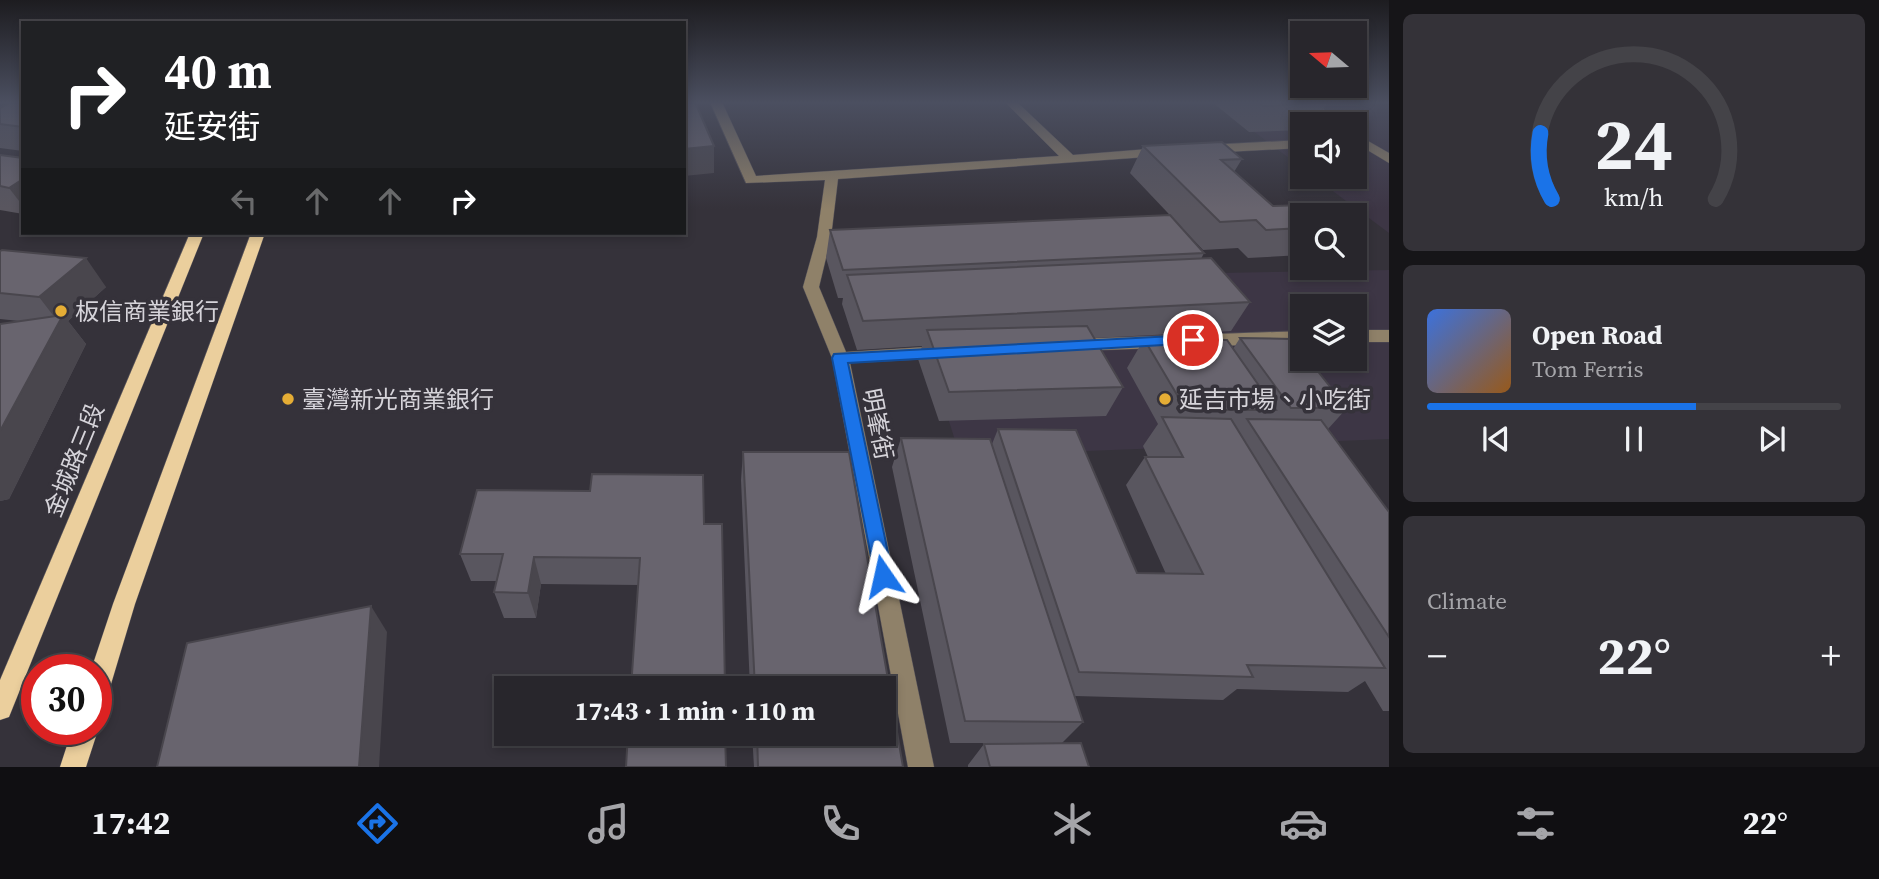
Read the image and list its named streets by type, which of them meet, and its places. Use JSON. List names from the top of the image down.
{
  "streets": {
    "main road": ["金城路三段"],
    "street": ["明峯街"]
  },
  "places": ["板信商業銀行", "臺灣新光商業銀行", "延吉市場、小吃街"],
  "north": "left",
  "page": {
    "turn": ["40 m", "延安街"],
    "song": ["Open Road", "Tom Ferris"],
    "tile": "Climate",
    "heat": ["−", "22°", "+"],
    "limit": "30",
    "trip": "17:43 · 1 min · 110 m",
    "tabs": ["17:42", "22°"],
    "gauge": ["24", "km/h"]
  }
}
